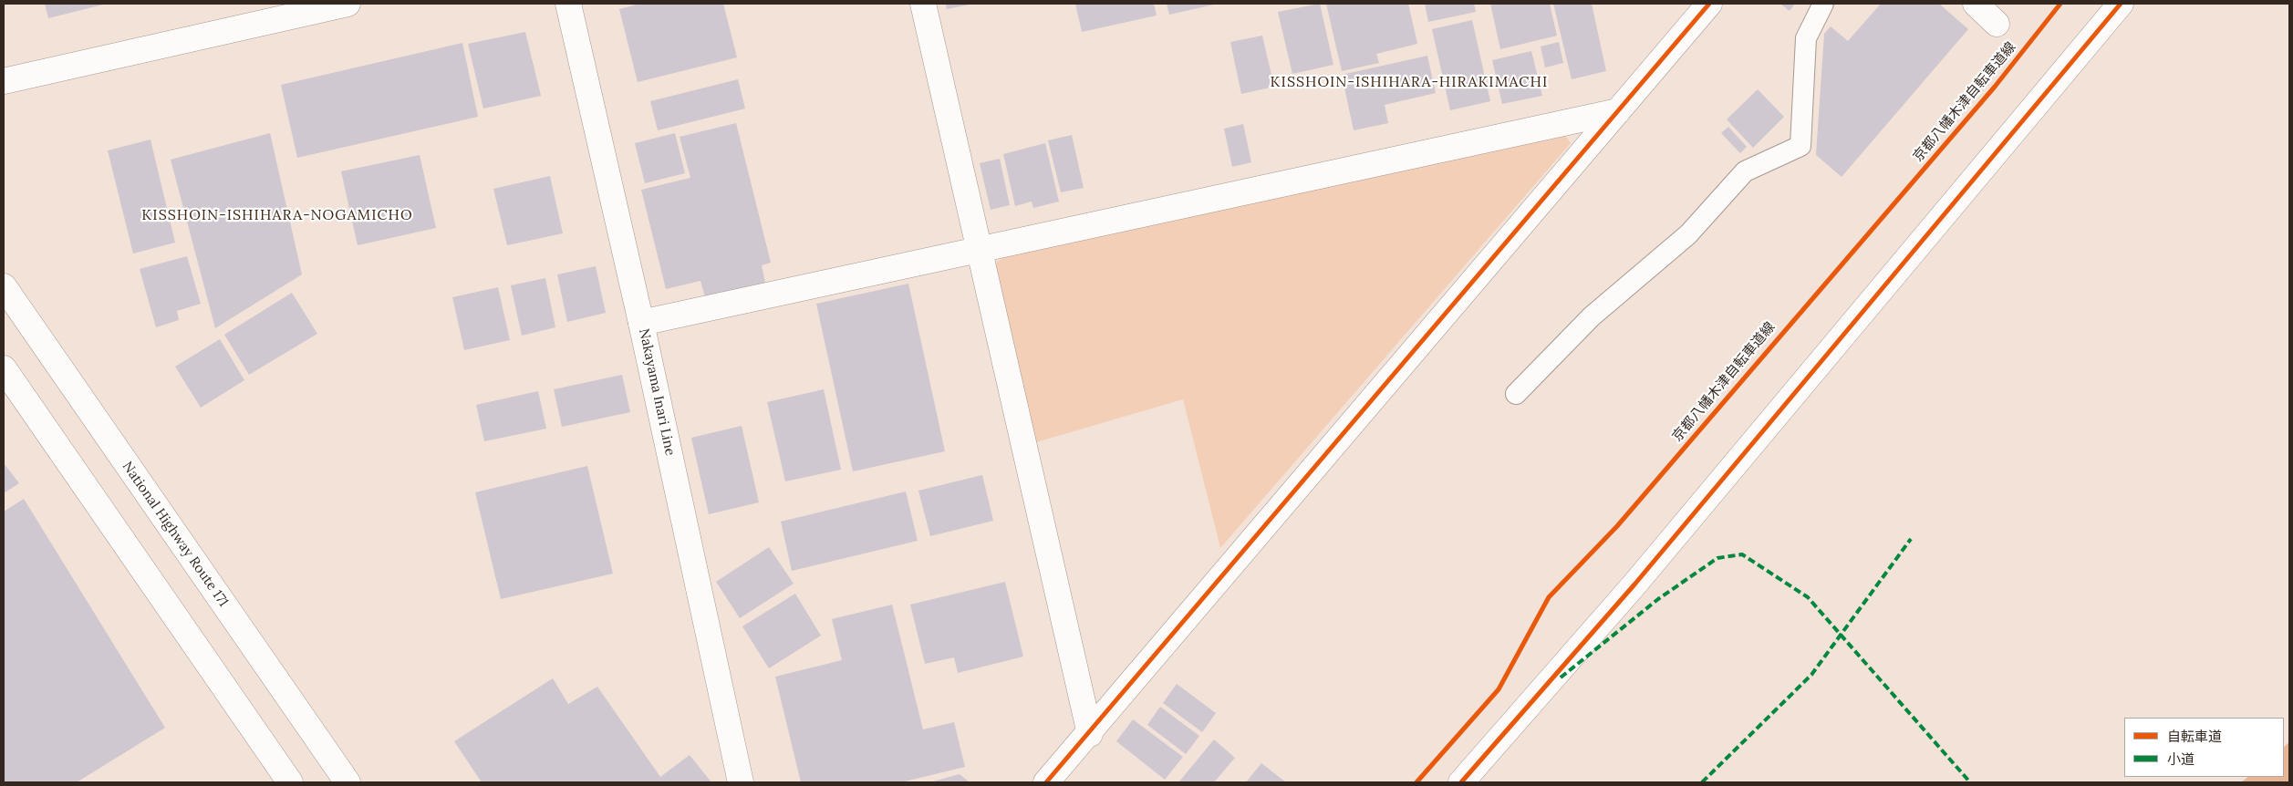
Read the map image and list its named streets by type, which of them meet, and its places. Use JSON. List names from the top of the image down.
{
  "streets": {
    "main road": ["Nakayama Inari Line", "National Highway Route 171"],
    "cycle path": ["京都八幡木津自転車道線"]
  },
  "districts": ["KISSHOIN-ISHIHARA-HIRAKIMACHI", "KISSHOIN-ISHIHARA-NOGAMICHO"],
  "legend": ["自転車道", "小道"]
}
